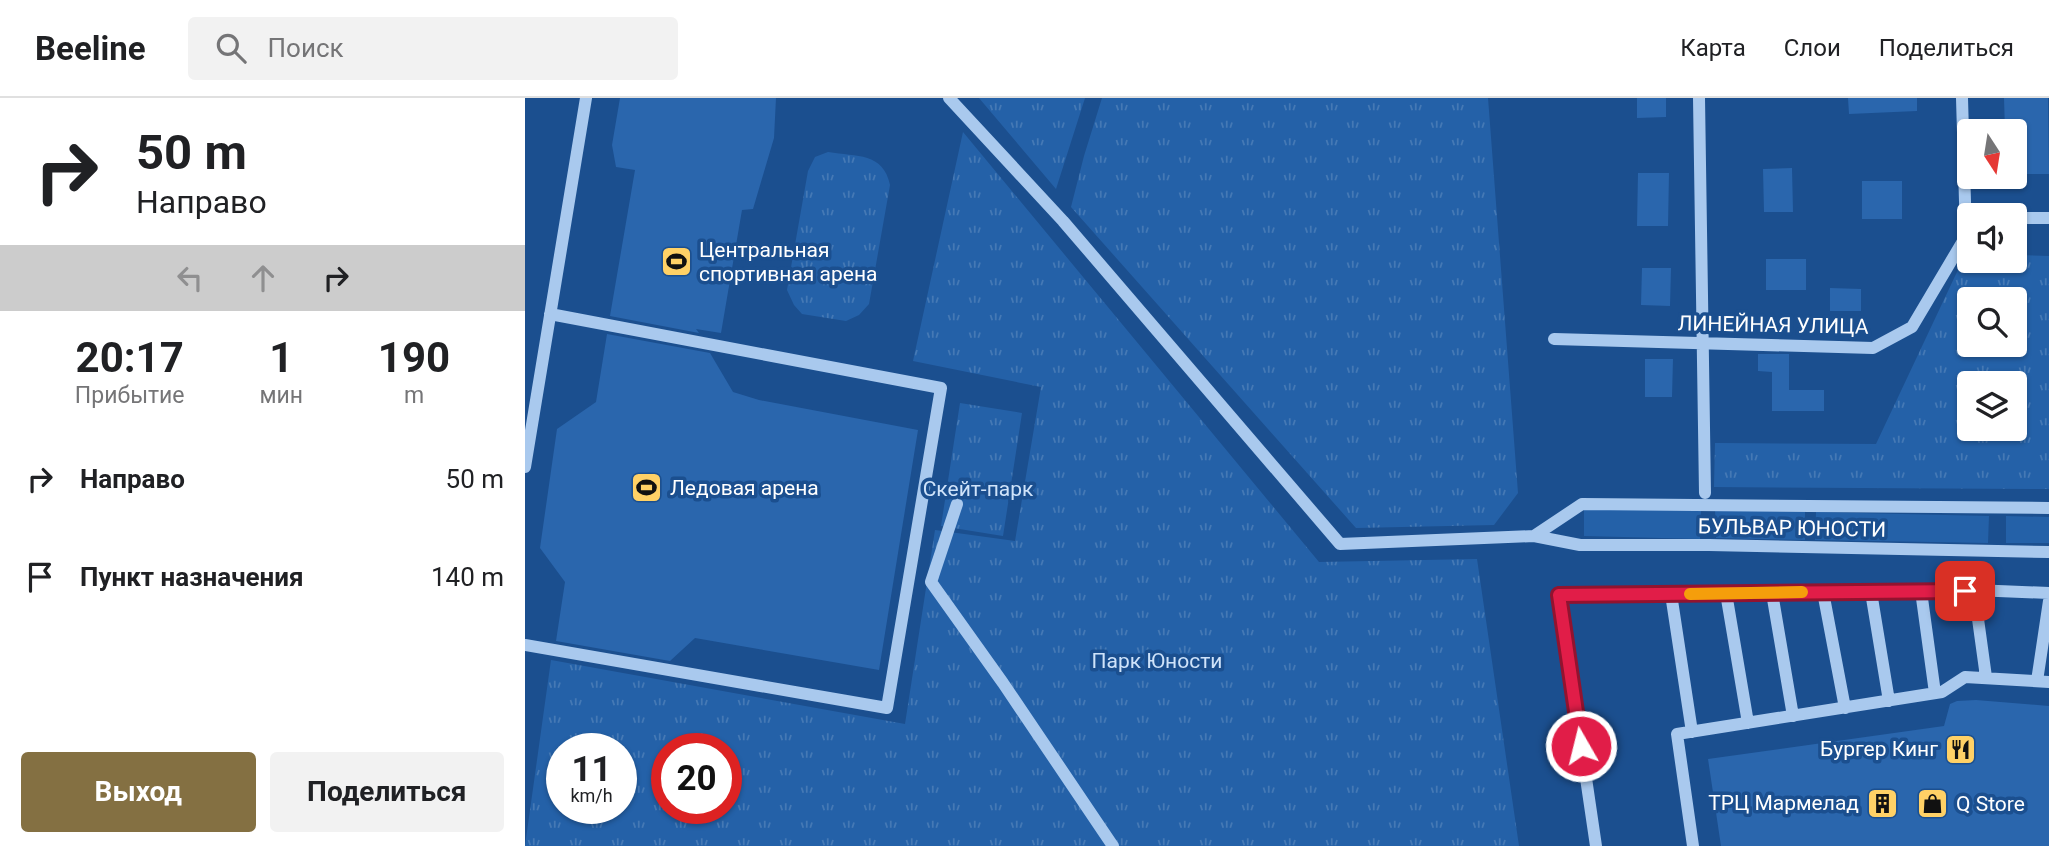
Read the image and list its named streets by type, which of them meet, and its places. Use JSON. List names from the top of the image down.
{
  "streets": {
    "street": ["ЛИНЕЙНАЯ УЛИЦА", "БУЛЬВАР ЮНОСТИ"]
  },
  "parks": ["Скейт-парк", "Парк Юности"],
  "places": {
    "sports": ["Центральная спортивная арена", "Ледовая арена"],
    "restaurant": ["Бургер Кинг"],
    "building": ["ТРЦ Мармелад"],
    "shop": ["Q Store"]
  },
  "north": "bottom",
  "page": {
    "header": "Beeline",
    "search": "Поиск",
    "nav": ["Карта", "Слои", "Поделиться"],
    "turn": ["50 m", "Направо"],
    "eta": [
      "20:17",
      "Прибытие",
      "1",
      "мин",
      "190",
      "m"
    ],
    "list": [
      {
        "name": "Направо",
        "value": "50 m"
      },
      {
        "name": "Пункт назначения",
        "value": "140 m"
      }
    ],
    "speed": "11 km/h",
    "limit": "20",
    "buttons": ["Выход", "Поделиться"]
  }
}
